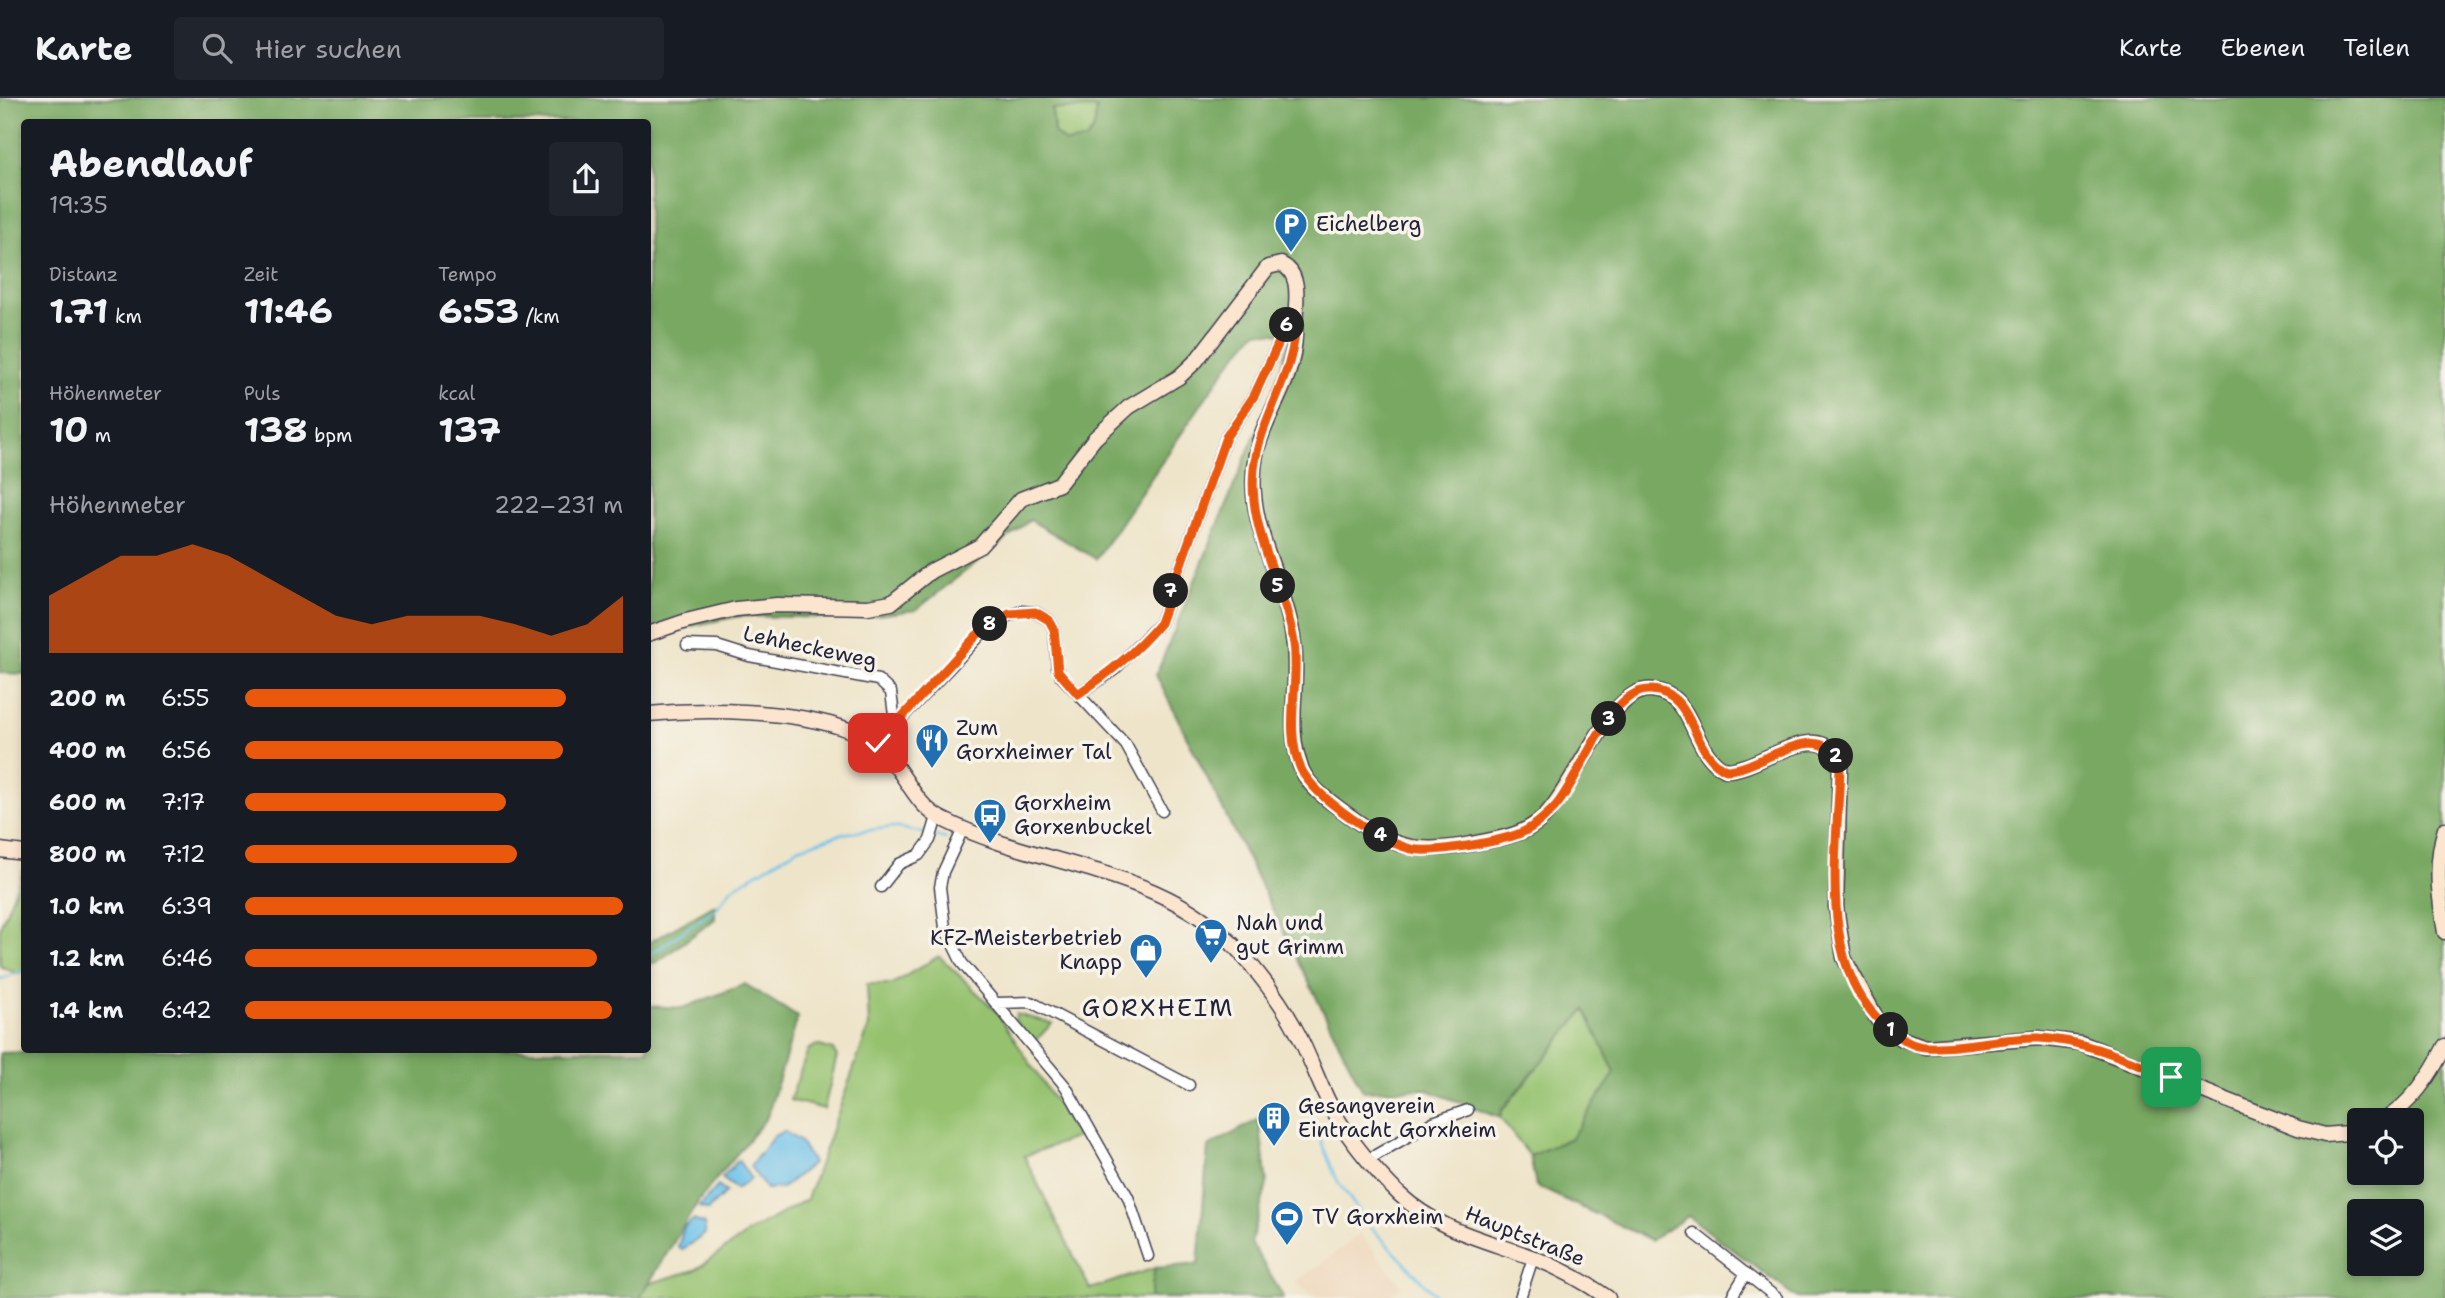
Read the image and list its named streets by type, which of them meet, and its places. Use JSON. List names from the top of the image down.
{
  "streets": {
    "street": ["Lehheckeweg", "Hauptstraße"]
  },
  "districts": ["GORXHEIM"],
  "places": {
    "parking": ["Eichelberg"],
    "restaurant": ["Zum Gorxheimer Tal"],
    "bus stop": ["Gorxheim Gorxenbuckel"],
    "supermarket": ["Nah und gut Grimm"],
    "shop": ["KFZ-Meisterbetrieb Knapp"],
    "building": ["Gesangverein Eintracht Gorxheim"],
    "sports": ["TV Gorxheim"]
  },
  "page": {
    "header": "Karte",
    "search": "Hier suchen",
    "nav": ["Karte", "Ebenen", "Teilen"],
    "heading": ["Abendlauf", "19:35"],
    "stats": [
      ["Distanz", "1.71 km"],
      ["Zeit", "11:46"],
      ["Tempo", "6:53 /km"],
      ["Höhenmeter", "10 m"],
      ["Puls", "138 bpm"],
      ["kcal", "137"]
    ],
    "pins": [
      "6",
      "5",
      "7",
      "8",
      "3",
      "2",
      "4",
      "1"
    ],
    "chart": ["Höhenmeter", "222–231 m"],
    "list": [
      {
        "name": "200 m",
        "note": "6:55"
      },
      {
        "name": "400 m",
        "note": "6:56"
      },
      {
        "name": "600 m",
        "note": "7:17"
      },
      {
        "name": "800 m",
        "note": "7:12"
      },
      {
        "name": "1.0 km",
        "note": "6:39"
      },
      {
        "name": "1.2 km",
        "note": "6:46"
      },
      {
        "name": "1.4 km",
        "note": "6:42"
      }
    ]
  }
}
